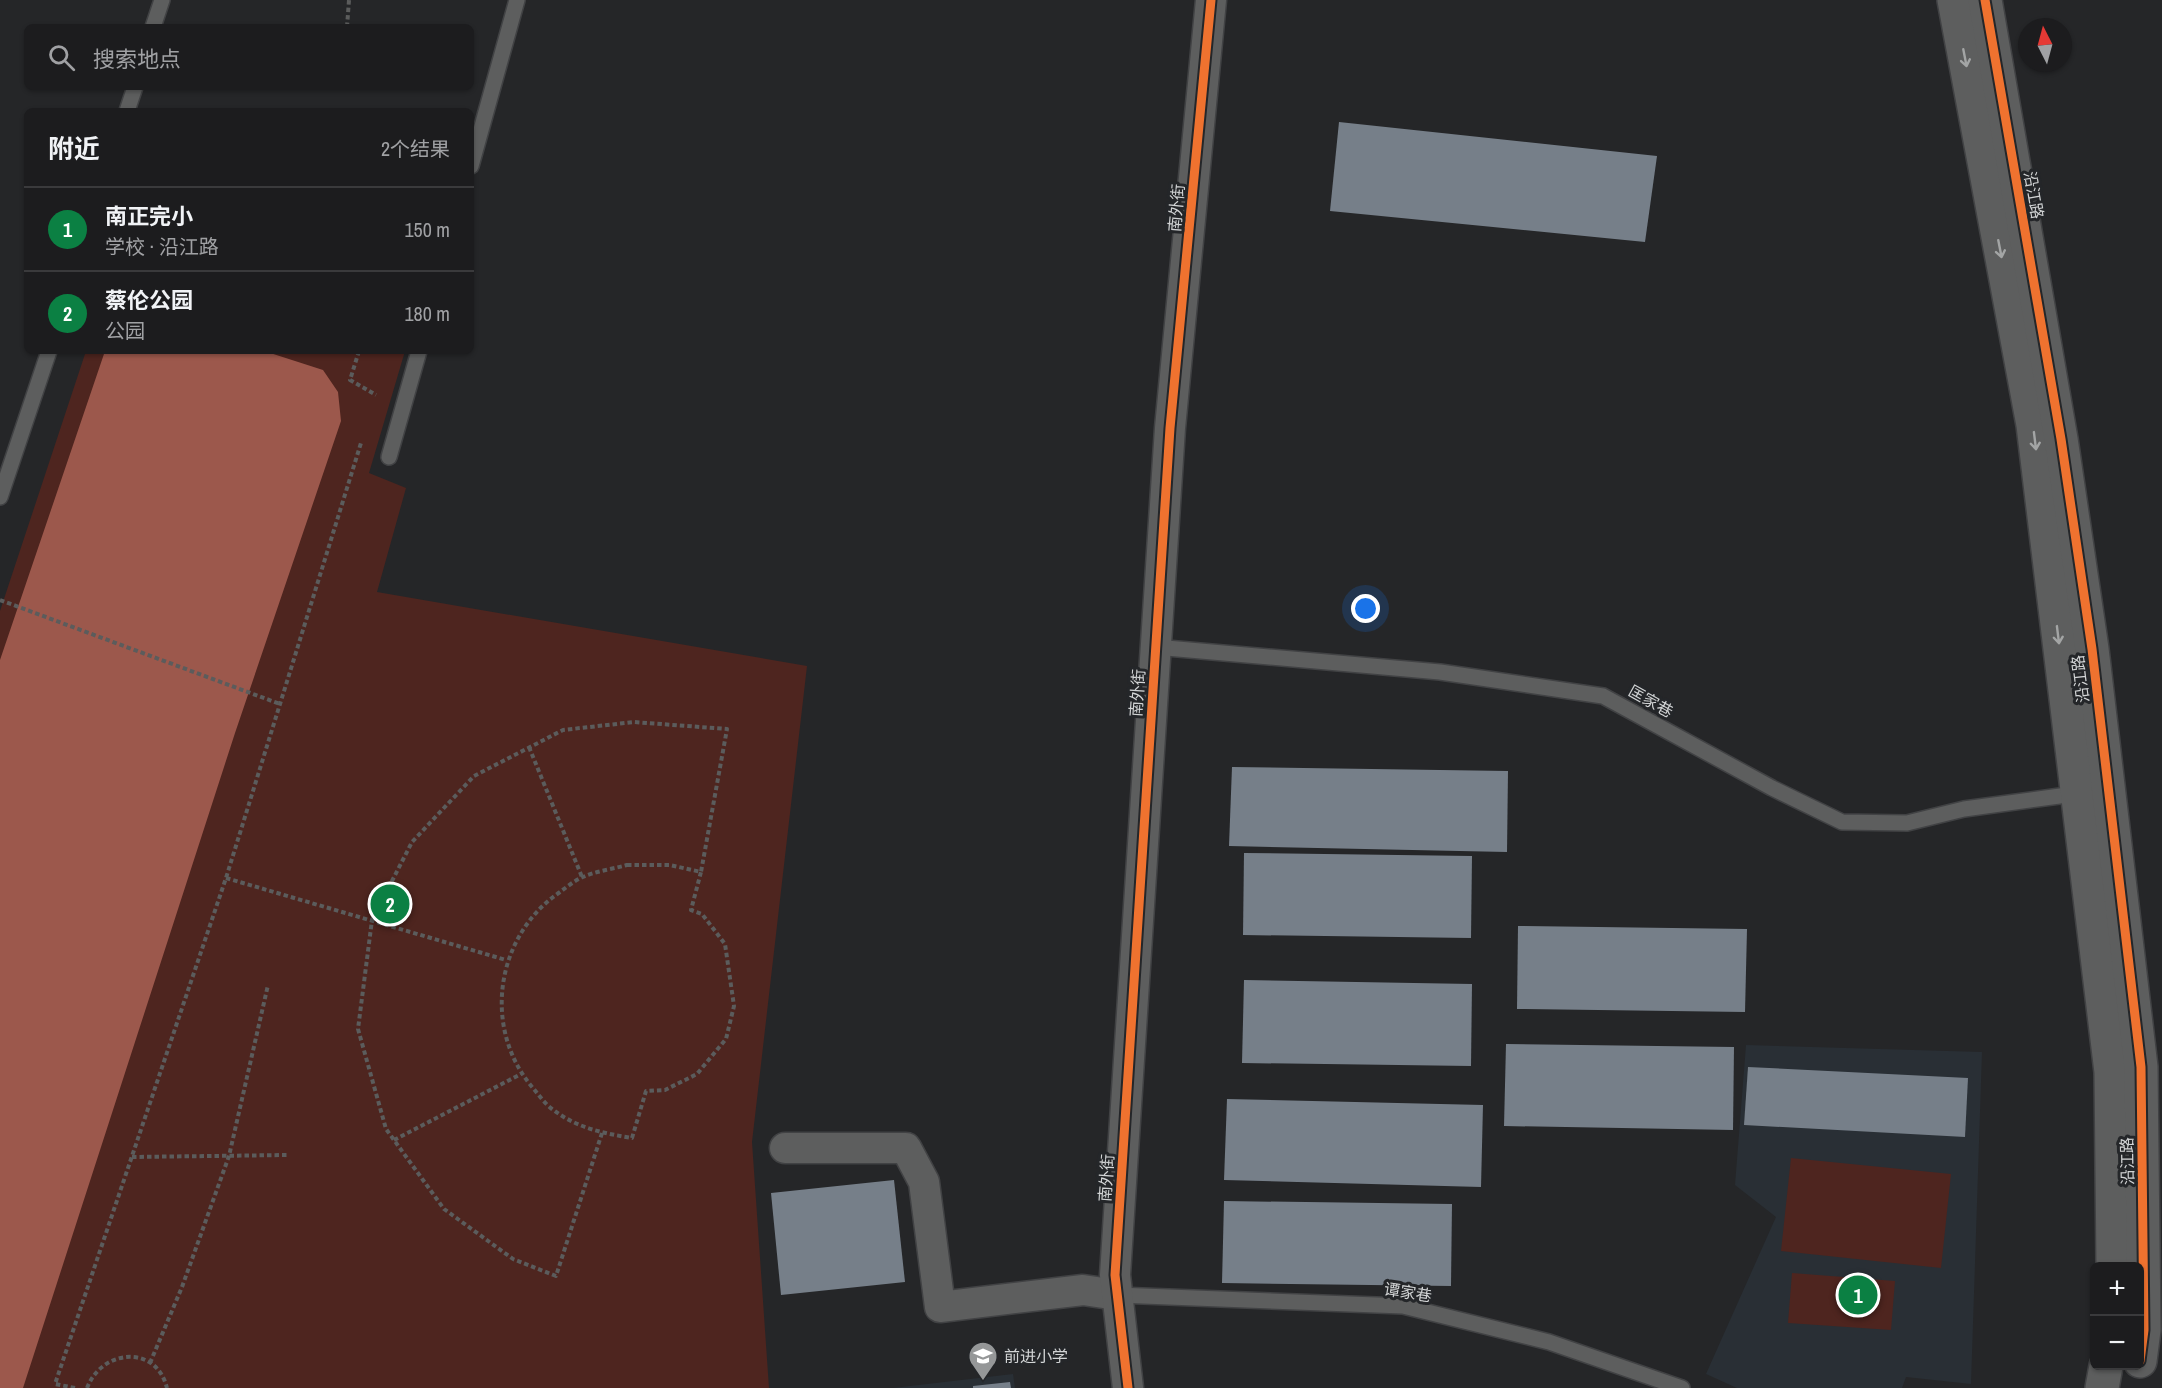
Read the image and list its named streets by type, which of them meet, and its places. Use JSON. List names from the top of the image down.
{
  "streets": {
    "street": ["沿江路", "南外街"],
    "lane": ["匡家巷", "谭家巷"]
  },
  "crossings": [
    ["沿江路", "匡家巷"],
    ["南外街", "匡家巷"],
    ["南外街", "谭家巷"]
  ],
  "places": {
    "school or university": ["前进小学"]
  },
  "north": "top",
  "page": {
    "search": "搜索地点",
    "heading": ["附近", "2个结果"],
    "list": [
      {
        "mark": "1",
        "name": "南正完小",
        "note": "学校 · 沿江路",
        "value": "150 m"
      },
      {
        "mark": "2",
        "name": "蔡伦公园",
        "note": "公园",
        "value": "180 m"
      }
    ],
    "pins": ["2", "1"],
    "map_buttons": ["+", "−"]
  }
}
